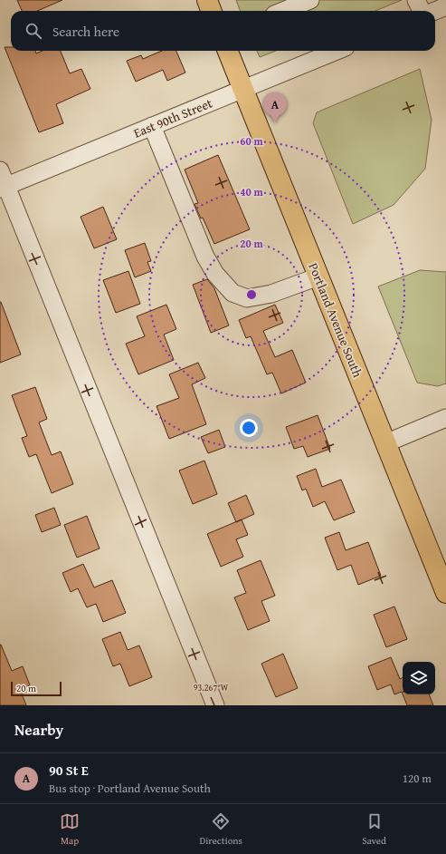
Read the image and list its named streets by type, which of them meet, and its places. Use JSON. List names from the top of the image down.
{
  "streets": {
    "main road": ["Portland Avenue South"],
    "street": ["East 90th Street"]
  },
  "crossings": [
    ["East 90th Street", "Portland Avenue South"]
  ],
  "scale_bar": "20 m",
  "page": {
    "search": "Search here",
    "pins": "A",
    "scale": "20 m",
    "heading": "Nearby",
    "list": [
      {
        "mark": "A",
        "name": "90 St E",
        "note": "Bus stop · Portland Avenue South",
        "value": "120 m"
      }
    ],
    "nav": ["Map", "Directions", "Saved"]
  },
  "coordinates": ["93.267°W"],
  "rings": ["60 m", "40 m", "20 m"]
}
